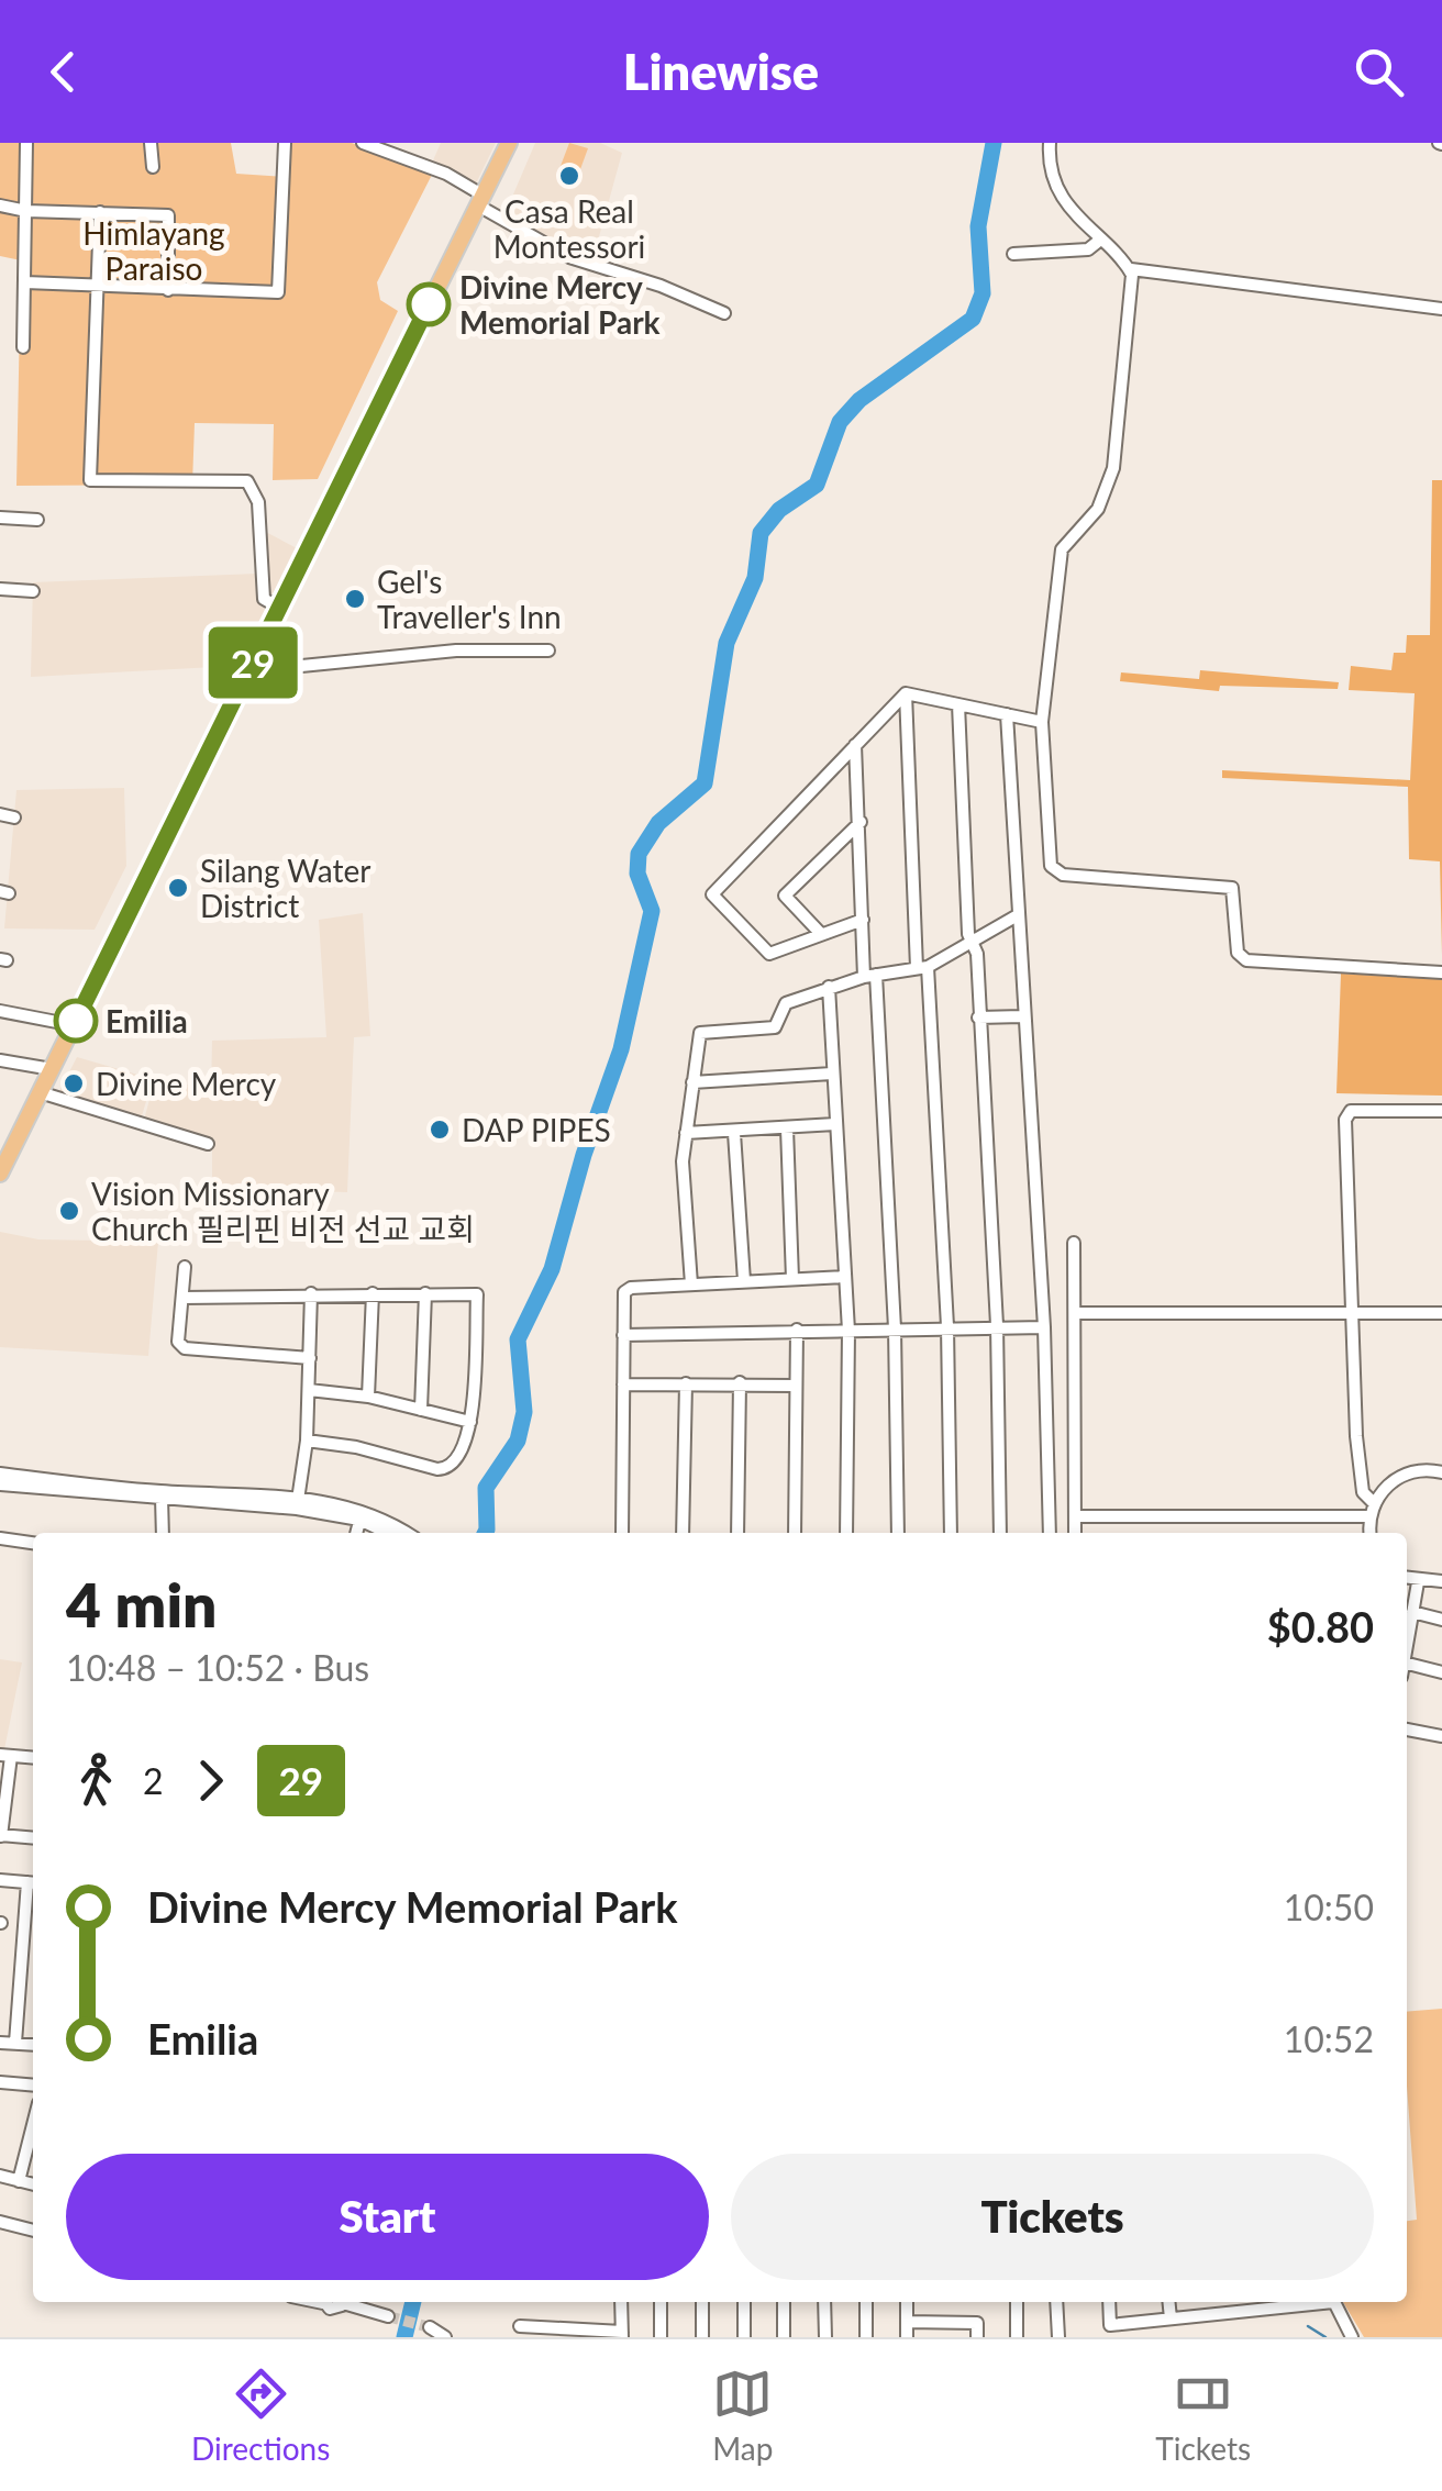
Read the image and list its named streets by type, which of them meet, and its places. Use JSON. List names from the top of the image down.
{
  "parks": ["Himlayang Paraiso"],
  "places": [
    "Casa Real Montessori",
    "Divine Mercy Memorial Park",
    "Gel's Traveller's Inn",
    "Silang Water District",
    "Emilia",
    "Divine Mercy",
    "DAP PIPES",
    "Vision Missionary Church 필리핀 비전 선교 교회"
  ],
  "lines": ["bus line 29"],
  "page": {
    "header": "Linewise",
    "on_map": "29",
    "heading": ["4 min", "10:48 – 10:52 · Bus", "$0.80"],
    "legs": ["2", "29"],
    "list": [
      {
        "name": "Divine Mercy Memorial Park",
        "value": "10:50"
      },
      {
        "name": "Emilia",
        "value": "10:52"
      }
    ],
    "buttons": ["Start", "Tickets"],
    "tabs": ["Directions", "Map", "Tickets"]
  }
}
